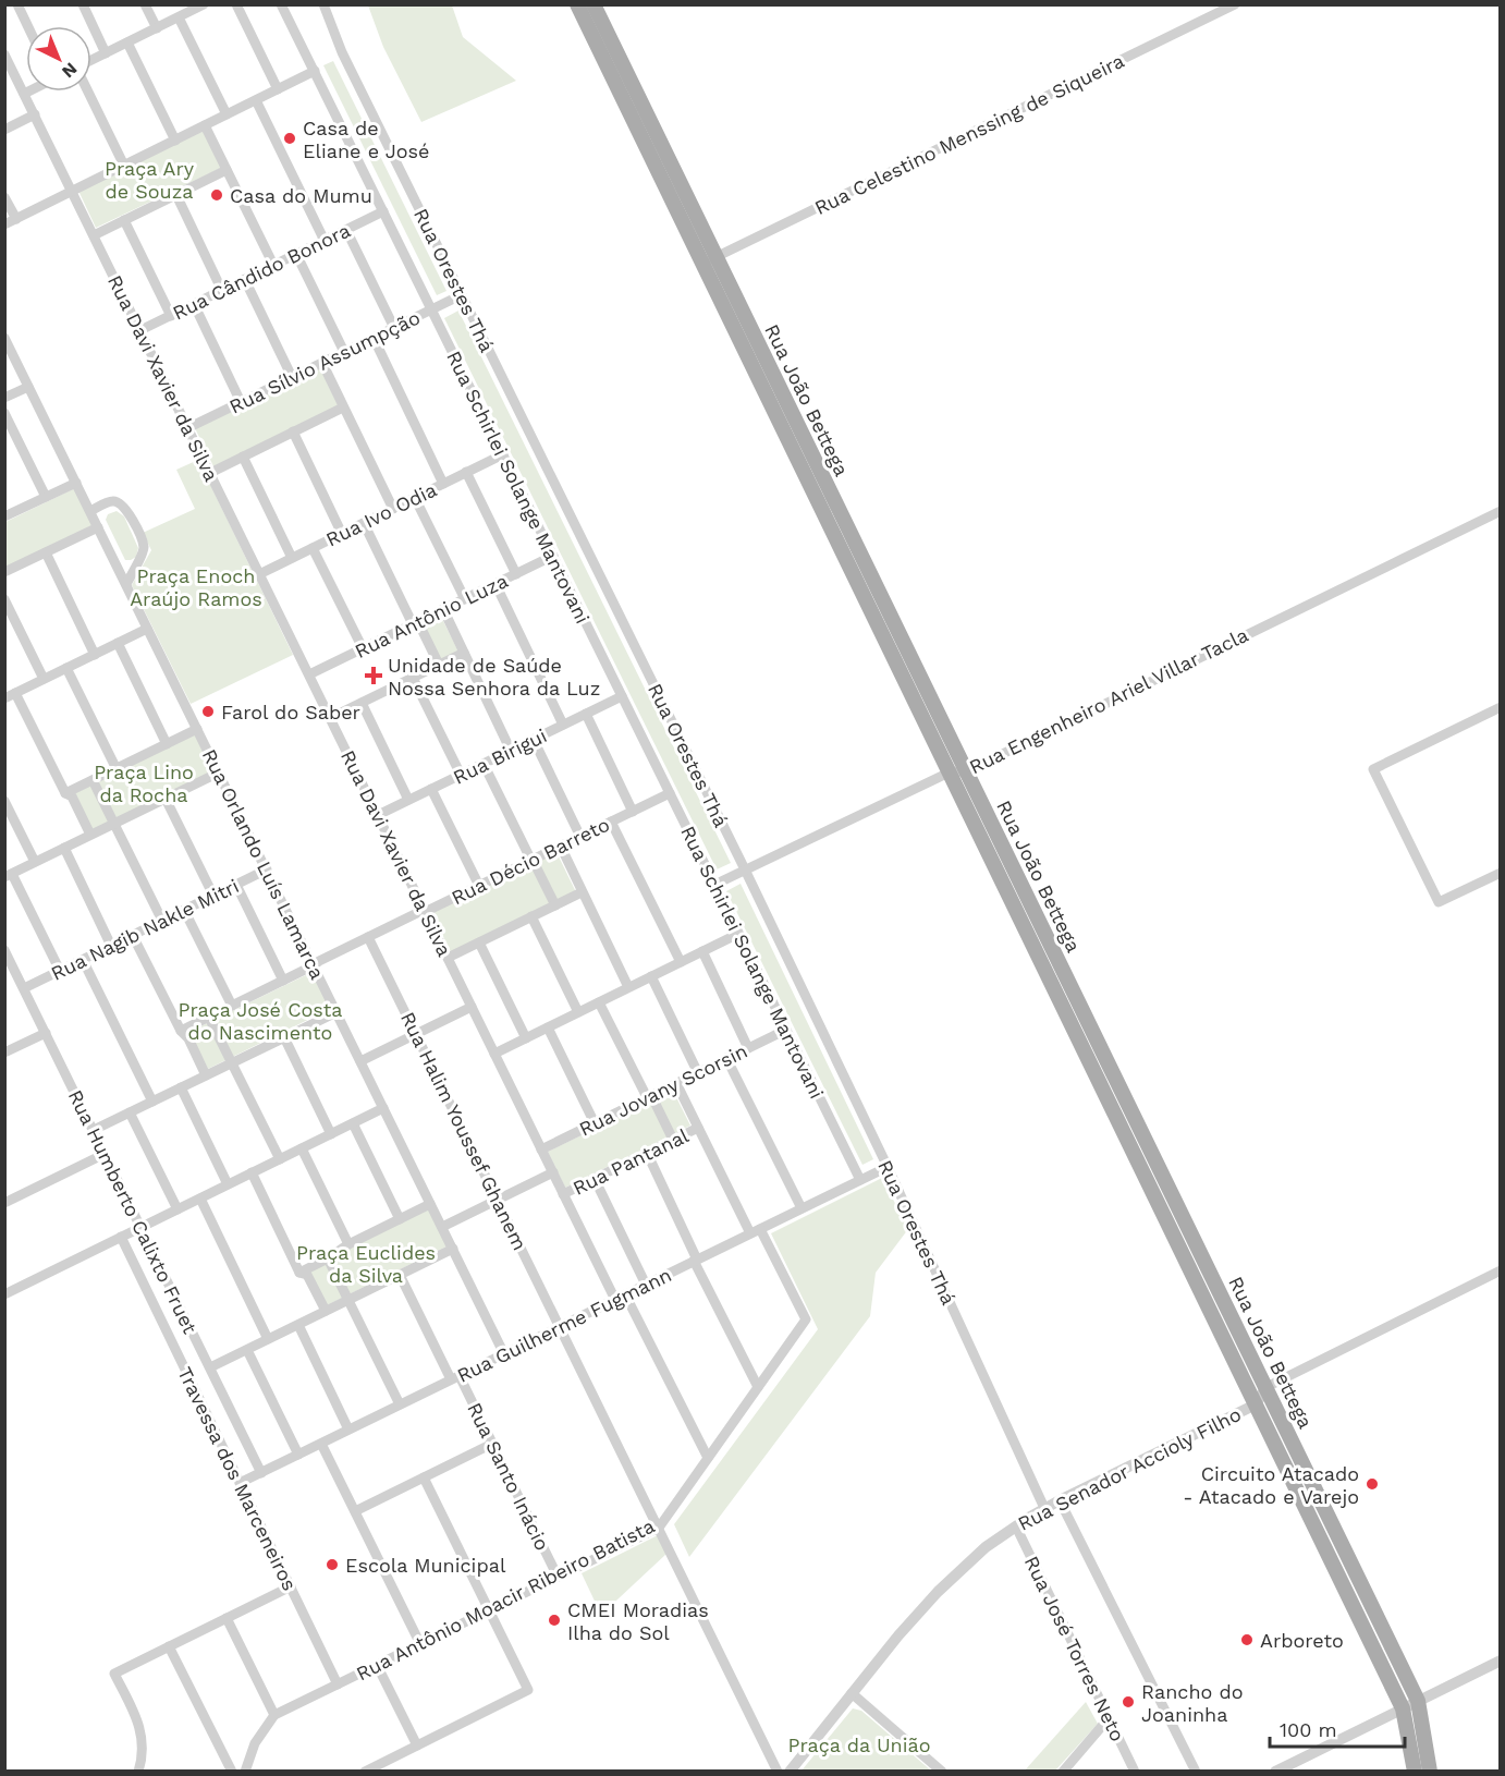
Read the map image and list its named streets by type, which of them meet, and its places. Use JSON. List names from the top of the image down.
{
  "streets": {
    "main road": ["Rua João Bettega"],
    "street": [
      "Rua Celestino Menssing de Siqueira",
      "Rua Cândido Bonora",
      "Rua Orestes Thá",
      "Rua Sílvio Assumpção",
      "Rua Davi Xavier da Silva",
      "Rua Schirlei Solange Mantovani",
      "Rua Ivo Odia",
      "Rua Antônio Luza",
      "Rua Engenheiro Ariel Villar Tacla",
      "Rua Birigui",
      "Rua Décio Barreto",
      "Rua Orlando Luís Lamarca",
      "Rua Nagib Nakle Mitri",
      "Rua Jovany Scorsin",
      "Rua Halim Youssef Ghanem",
      "Rua Pantanal",
      "Rua Humberto Calixto Fruet",
      "Rua Guilherme Fugmann",
      "Rua Senador Accioly Filho",
      "Rua Santo Inácio",
      "Travessa dos Marceneiros",
      "Rua Antônio Moacir Ribeiro Batista",
      "Rua José Torres Neto"
    ]
  },
  "crossings": [
    ["Rua Celestino Menssing de Siqueira", "Rua João Bettega"],
    ["Rua Cândido Bonora", "Rua Davi Xavier da Silva"],
    ["Rua Cândido Bonora", "Rua Schirlei Solange Mantovani"],
    ["Rua Orestes Thá", "Rua Sílvio Assumpção"],
    ["Rua Orestes Thá", "Rua Engenheiro Ariel Villar Tacla"],
    ["Rua Orestes Thá", "Rua Guilherme Fugmann"],
    ["Rua Orestes Thá", "Rua Senador Accioly Filho"],
    ["Rua Sílvio Assumpção", "Rua Davi Xavier da Silva"],
    ["Rua Sílvio Assumpção", "Rua Schirlei Solange Mantovani"],
    ["Rua Davi Xavier da Silva", "Rua Ivo Odia"],
    ["Rua Davi Xavier da Silva", "Rua Antônio Luza"],
    ["Rua Davi Xavier da Silva", "Rua Birigui"],
    ["Rua Davi Xavier da Silva", "Rua Décio Barreto"],
    ["Rua Davi Xavier da Silva", "Rua Jovany Scorsin"],
    ["Rua Davi Xavier da Silva", "Rua Pantanal"],
    ["Rua Davi Xavier da Silva", "Rua Guilherme Fugmann"],
    ["Rua João Bettega", "Rua Engenheiro Ariel Villar Tacla"],
    ["Rua João Bettega", "Rua Senador Accioly Filho"],
    ["Rua Schirlei Solange Mantovani", "Rua Ivo Odia"],
    ["Rua Schirlei Solange Mantovani", "Rua Antônio Luza"],
    ["Rua Schirlei Solange Mantovani", "Rua Engenheiro Ariel Villar Tacla"],
    ["Rua Schirlei Solange Mantovani", "Rua Birigui"],
    ["Rua Schirlei Solange Mantovani", "Rua Décio Barreto"],
    ["Rua Schirlei Solange Mantovani", "Rua Jovany Scorsin"],
    ["Rua Schirlei Solange Mantovani", "Rua Guilherme Fugmann"],
    ["Rua Décio Barreto", "Rua Orlando Luís Lamarca"],
    ["Rua Décio Barreto", "Rua Halim Youssef Ghanem"],
    ["Rua Orlando Luís Lamarca", "Rua Nagib Nakle Mitri"],
    ["Rua Orlando Luís Lamarca", "Rua Guilherme Fugmann"],
    ["Rua Nagib Nakle Mitri", "Rua Humberto Calixto Fruet"],
    ["Rua Halim Youssef Ghanem", "Rua Guilherme Fugmann"],
    ["Rua Halim Youssef Ghanem", "Rua Antônio Moacir Ribeiro Batista"],
    ["Rua Humberto Calixto Fruet", "Rua Guilherme Fugmann"],
    ["Rua Guilherme Fugmann", "Rua Santo Inácio"],
    ["Rua Guilherme Fugmann", "Travessa dos Marceneiros"],
    ["Rua Guilherme Fugmann", "Rua Antônio Moacir Ribeiro Batista"],
    ["Rua Senador Accioly Filho", "Rua José Torres Neto"],
    ["Rua Santo Inácio", "Rua Antônio Moacir Ribeiro Batista"],
    ["Travessa dos Marceneiros", "Rua Antônio Moacir Ribeiro Batista"]
  ],
  "parks": [
    "Praça Ary de Souza",
    "Praça Enoch Araújo Ramos",
    "Praça Lino da Rocha",
    "Praça José Costa do Nascimento",
    "Praça Euclides da Silva",
    "Praça da União"
  ],
  "places": {
    "other": [
      "Casa de Eliane e José",
      "Casa do Mumu",
      "Farol do Saber",
      "Circuito Atacado - Atacado e Varejo",
      "Escola Municipal",
      "CMEI Moradias Ilha do Sol",
      "Arboreto",
      "Rancho do Joaninha"
    ],
    "health": ["Unidade de Saúde Nossa Senhora da Luz"]
  },
  "scale_bar": "100 m",
  "north": "bottom right"
}
